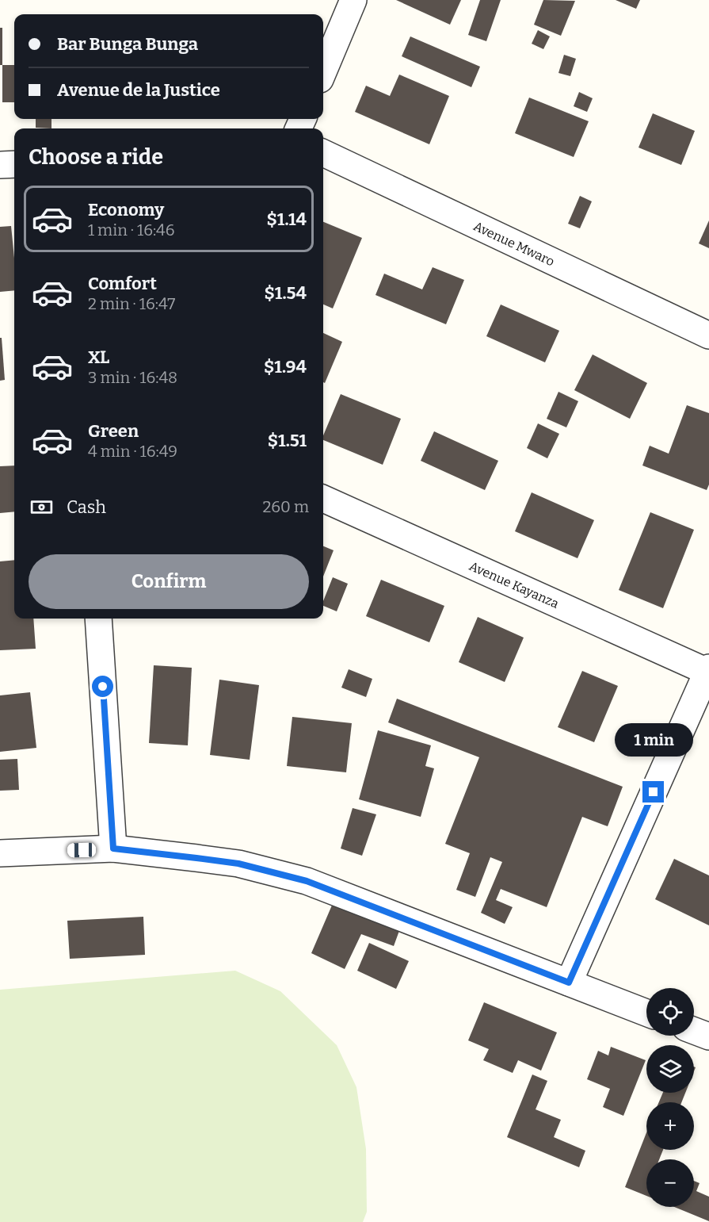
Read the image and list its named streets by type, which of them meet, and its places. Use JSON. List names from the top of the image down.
{
  "streets": {
    "street": ["Avenue Mwaro", "Avenue Kayanza"]
  },
  "page": {
    "banner": ["Bar Bunga Bunga", "Avenue de la Justice"],
    "heading": "Choose a ride",
    "list": [
      {
        "name": "Economy",
        "note": "1 min · 16:46",
        "value": "$1.14"
      },
      {
        "name": "Comfort",
        "note": "2 min · 16:47",
        "value": "$1.54"
      },
      {
        "name": "XL",
        "note": "3 min · 16:48",
        "value": "$1.94"
      },
      {
        "name": "Green",
        "note": "4 min · 16:49",
        "value": "$1.51"
      }
    ],
    "pay": ["Cash", "260 m"],
    "buttons": "Confirm",
    "bubble": "1 min",
    "map_buttons": ["+", "−"]
  }
}
